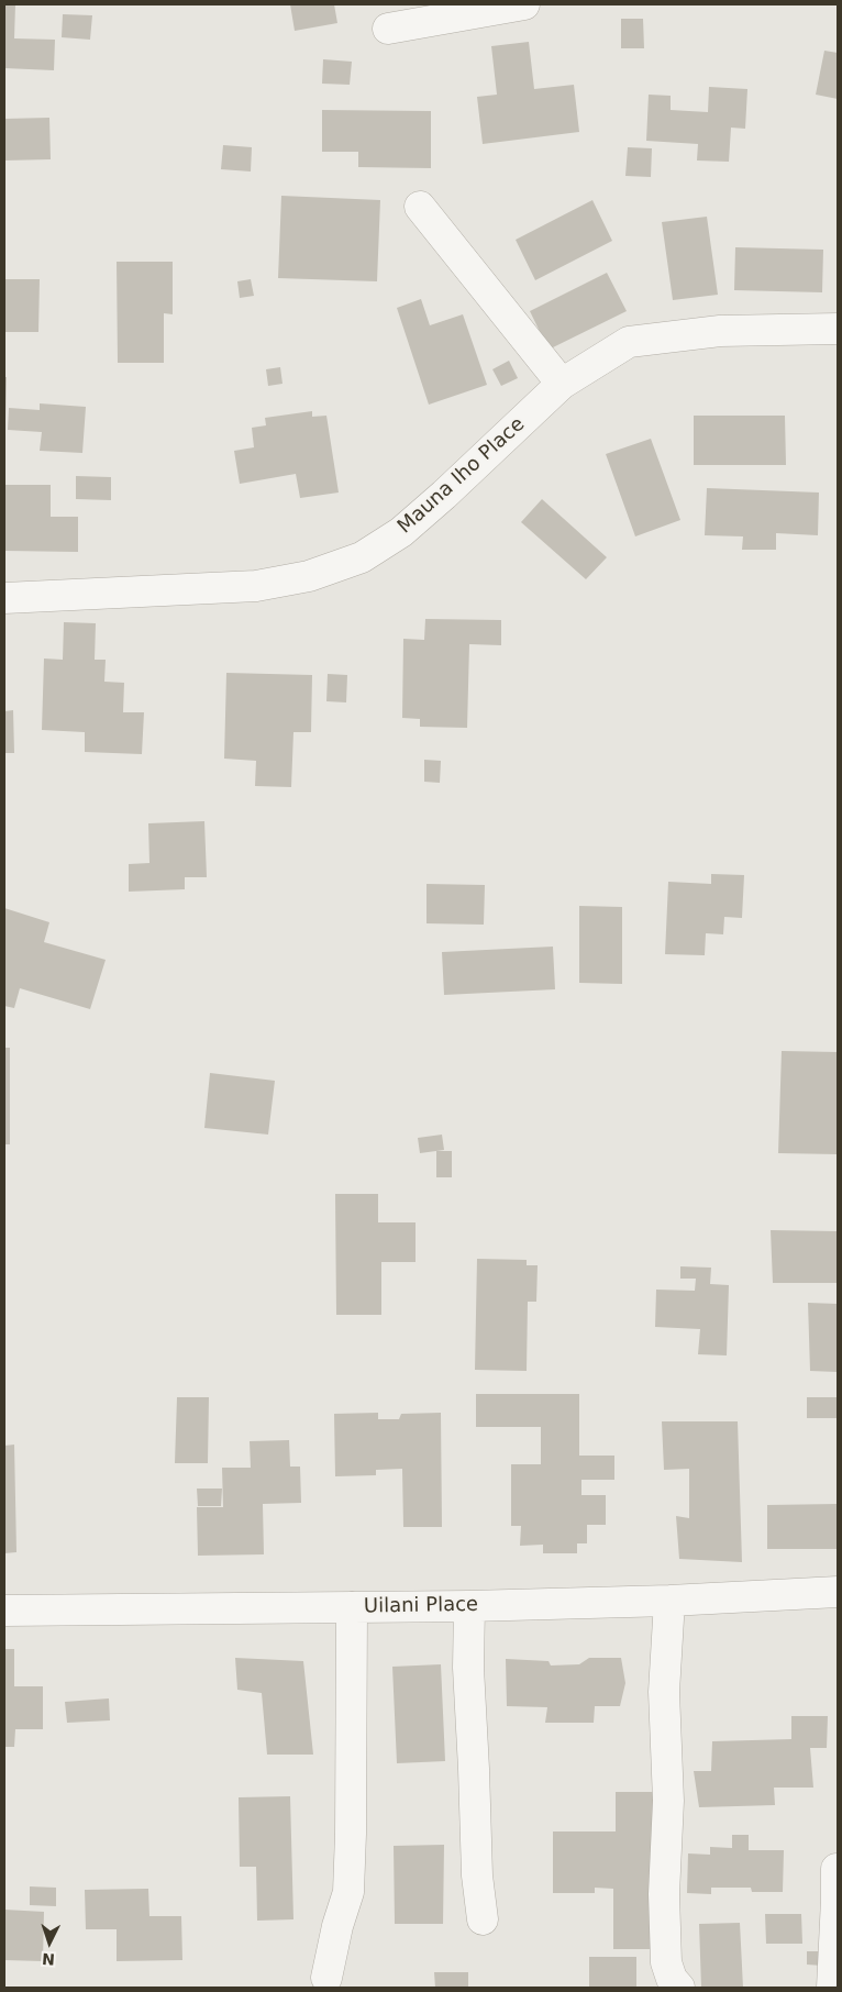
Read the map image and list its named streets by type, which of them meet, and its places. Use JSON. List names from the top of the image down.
{
  "streets": {
    "street": ["Mauna Iho Place", "Uilani Place"]
  },
  "north": "bottom"
}
